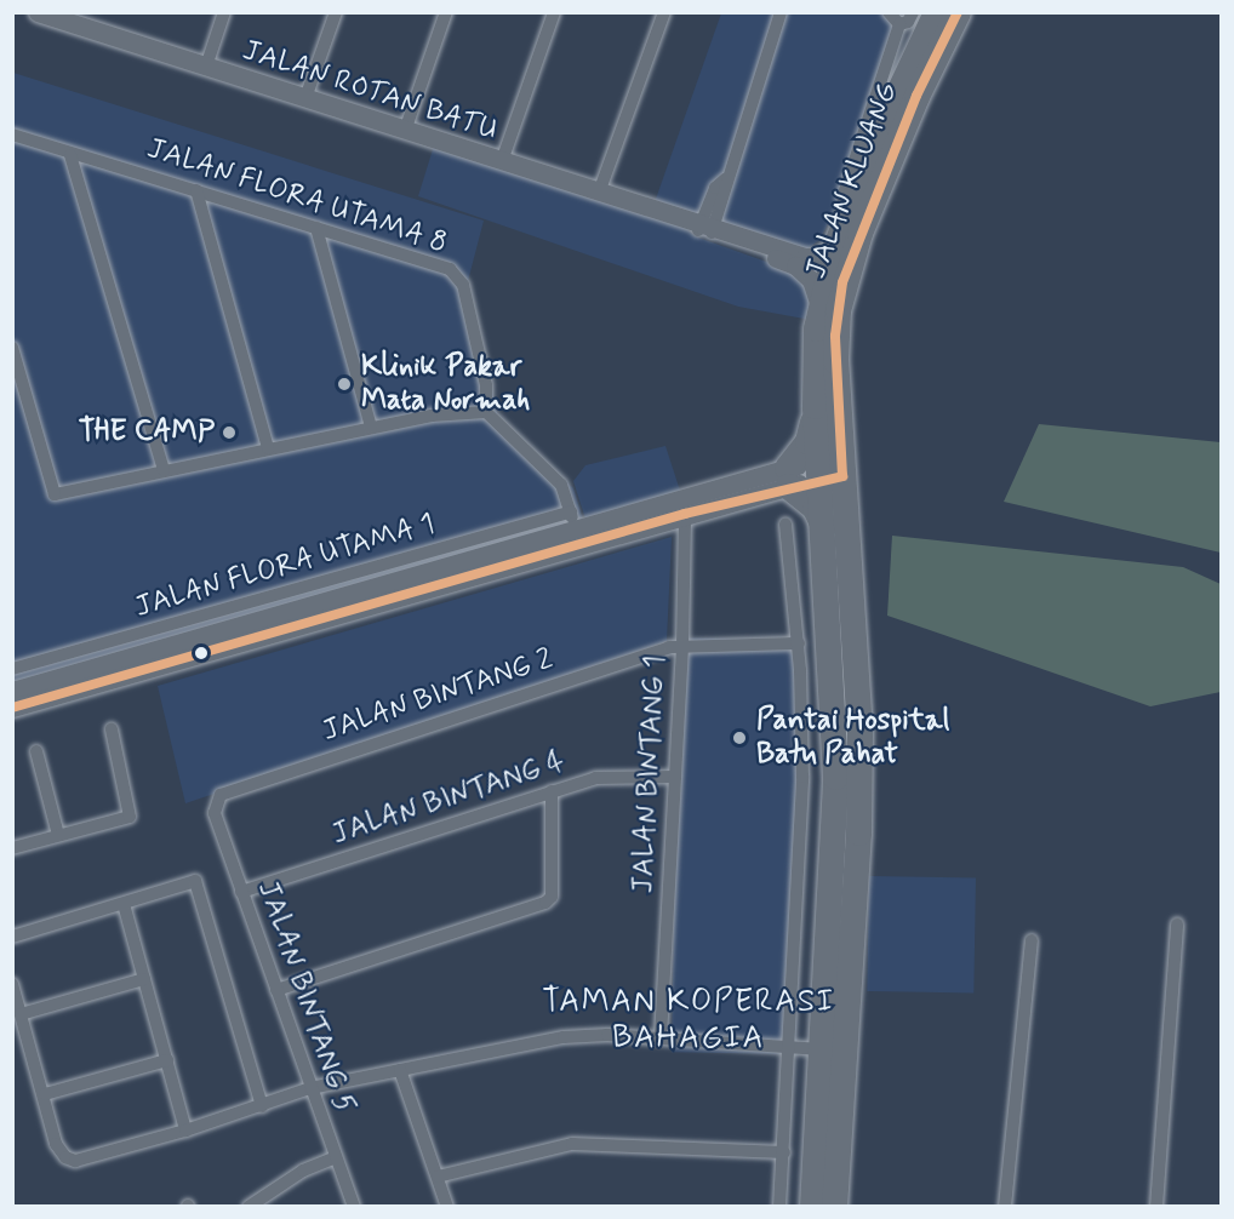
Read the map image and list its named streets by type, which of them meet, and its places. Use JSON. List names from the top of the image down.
{
  "streets": {
    "highway": ["JALAN KLUANG"],
    "main road": ["JALAN ROTAN BATU"],
    "street": [
      "JALAN FLORA UTAMA 8",
      "JALAN FLORA UTAMA 1",
      "JALAN BINTANG 2",
      "JALAN BINTANG 1",
      "JALAN BINTANG 4",
      "JALAN BINTANG 5"
    ]
  },
  "crossings": [
    ["JALAN ROTAN BATU", "JALAN KLUANG"],
    ["JALAN BINTANG 2", "JALAN BINTANG 1"],
    ["JALAN BINTANG 2", "JALAN BINTANG 5"],
    ["JALAN BINTANG 1", "JALAN BINTANG 4"],
    ["JALAN BINTANG 4", "JALAN BINTANG 5"]
  ],
  "districts": ["TAMAN KOPERASI BAHAGIA"],
  "places": ["Klinik Pakar Mata Normah", "THE CAMP", "Pantai Hospital Batu Pahat"],
  "lines": ["transit line 8"]
}
